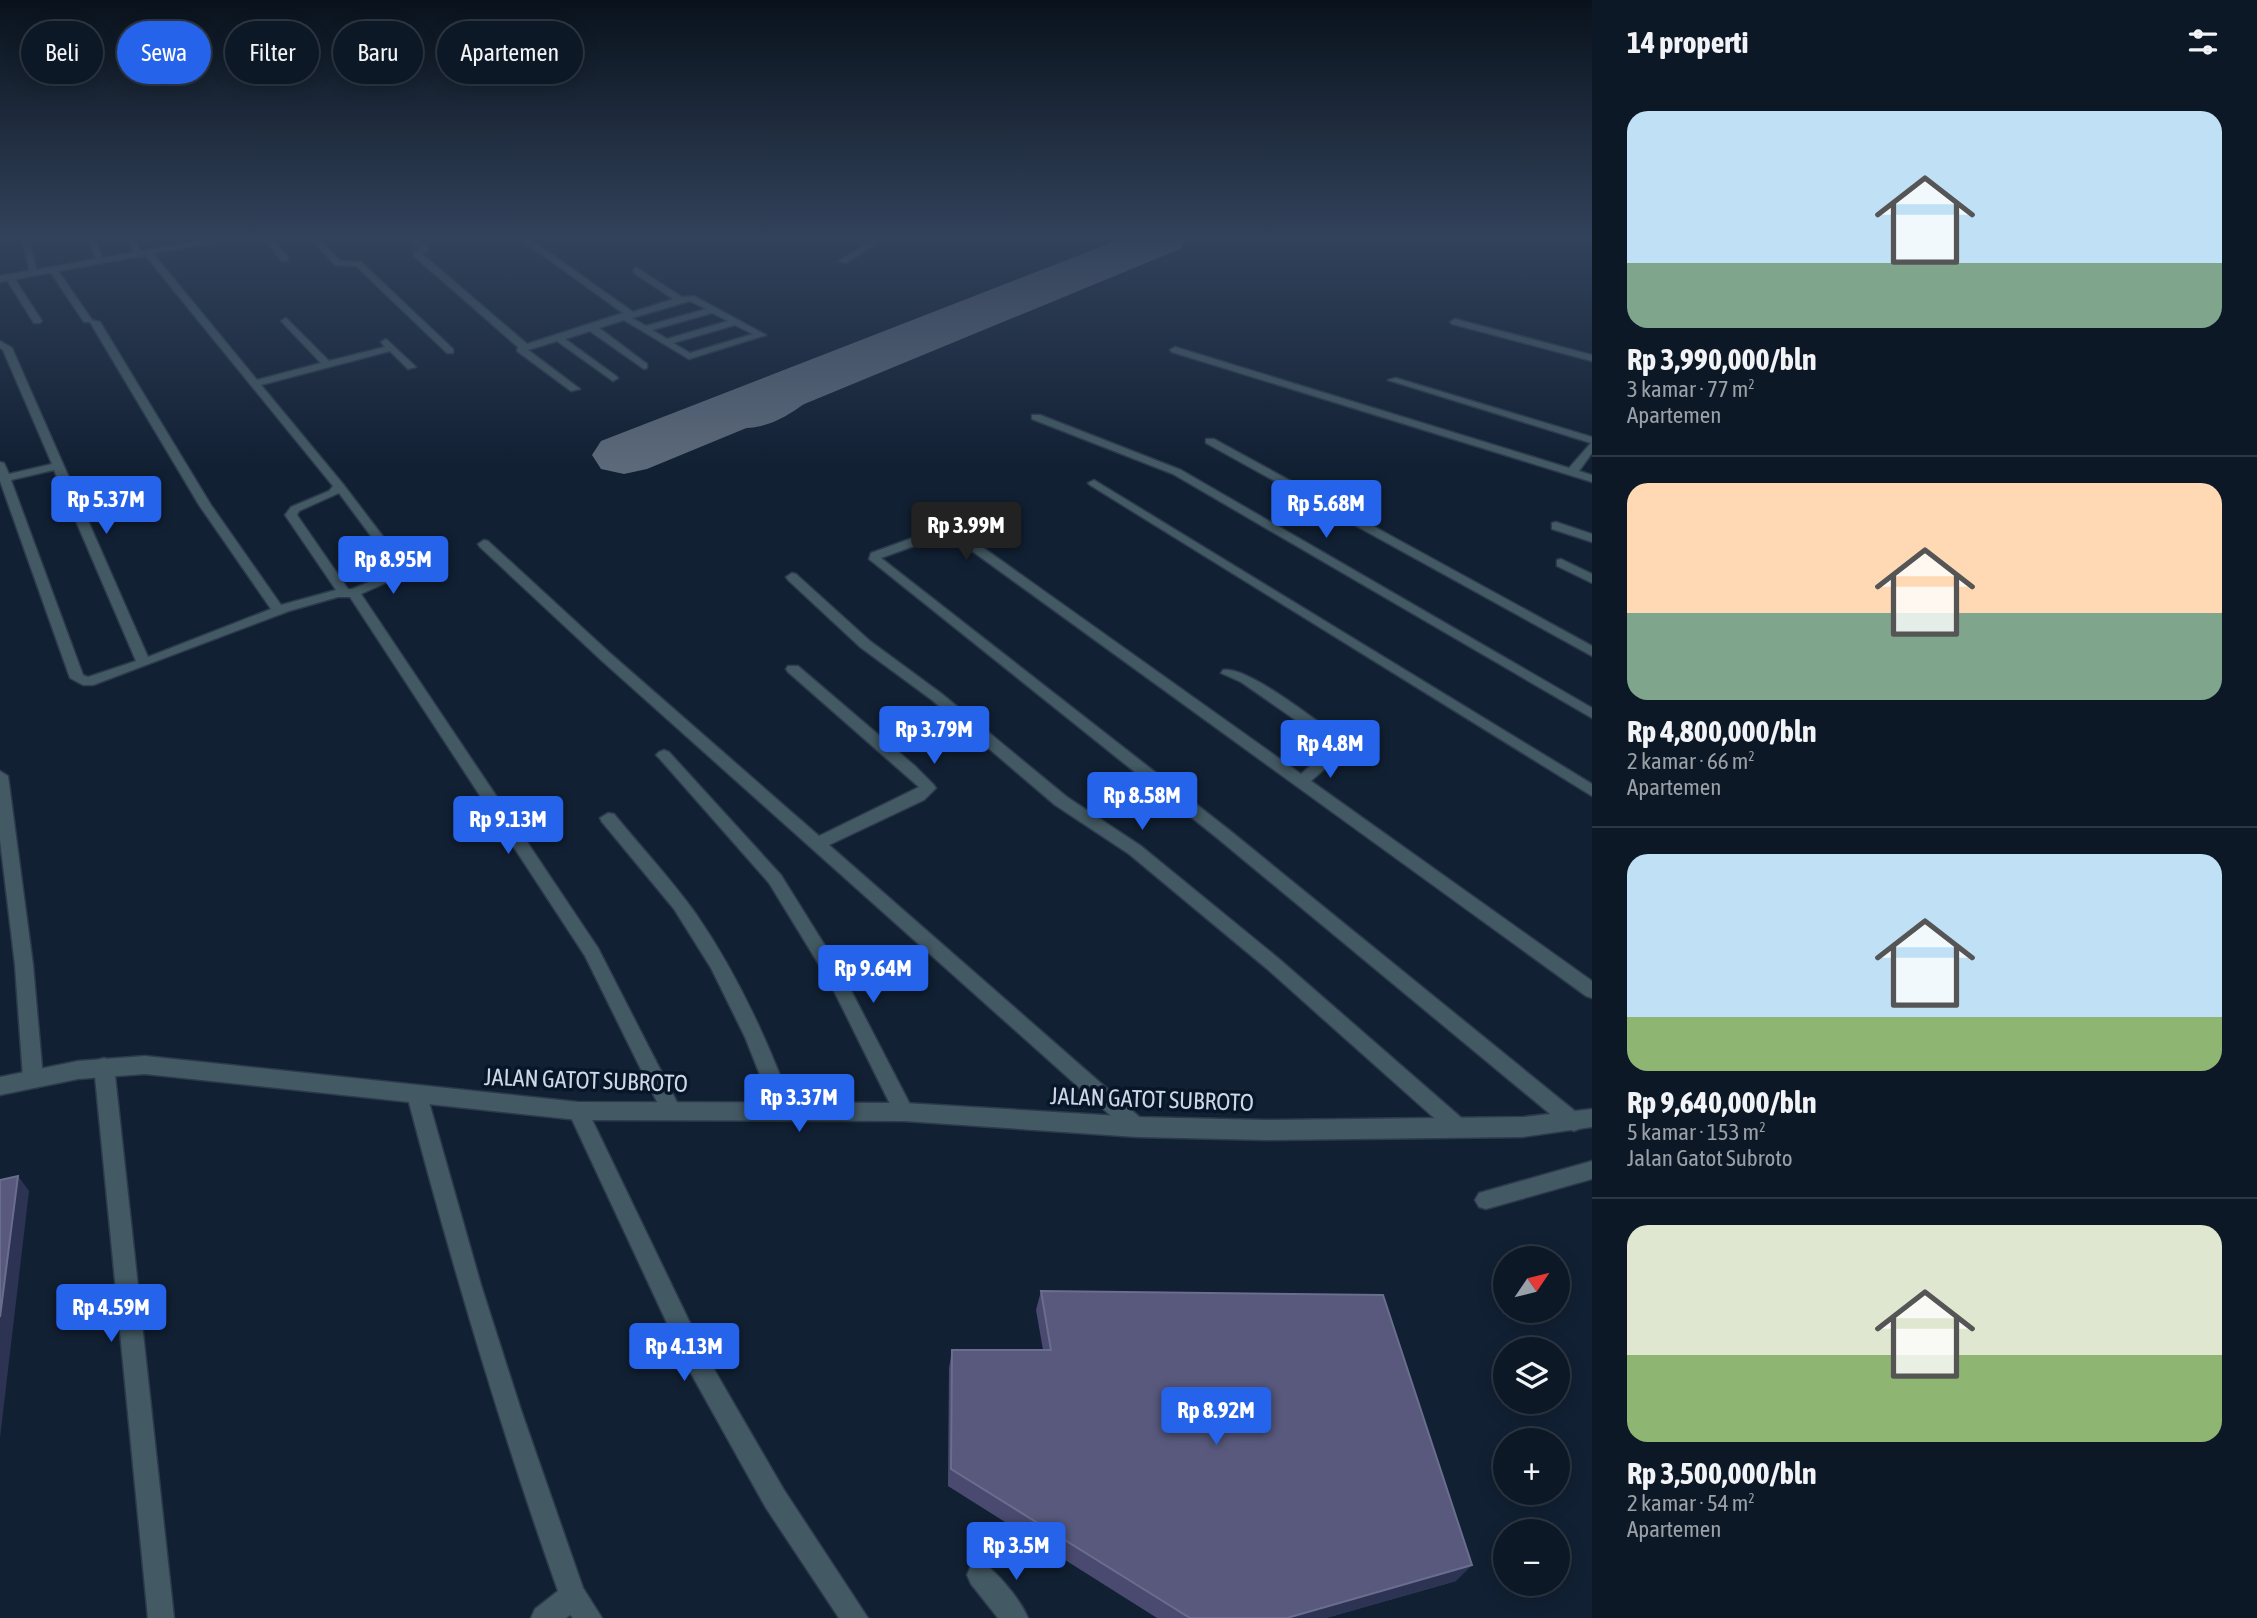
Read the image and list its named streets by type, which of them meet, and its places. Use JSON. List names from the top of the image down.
{
  "streets": {
    "street": ["JALAN GATOT SUBROTO"]
  },
  "north": "top right",
  "page": {
    "heading": "14 properti",
    "chip": [
      "Beli",
      "Sewa",
      "Filter",
      "Baru",
      "Apartemen"
    ],
    "list": [
      {
        "name": "Rp 3,990,000/bln",
        "note": "3 kamar · 77 m² · Apartemen"
      },
      {
        "name": "Rp 4,800,000/bln",
        "note": "2 kamar · 66 m² · Apartemen"
      },
      {
        "name": "Rp 9,640,000/bln",
        "note": "5 kamar · 153 m² · Jalan Gatot Subroto"
      },
      {
        "name": "Rp 3,500,000/bln",
        "note": "2 kamar · 54 m² · Apartemen"
      }
    ],
    "price": [
      "Rp 5.37M",
      "Rp 5.68M",
      "Rp 3.99M",
      "Rp 8.95M",
      "Rp 3.79M",
      "Rp 4.8M",
      "Rp 8.58M",
      "Rp 9.13M",
      "Rp 9.64M",
      "Rp 3.37M",
      "Rp 4.59M",
      "Rp 4.13M",
      "Rp 8.92M",
      "Rp 3.5M"
    ],
    "map_buttons": ["+", "−"]
  }
}
